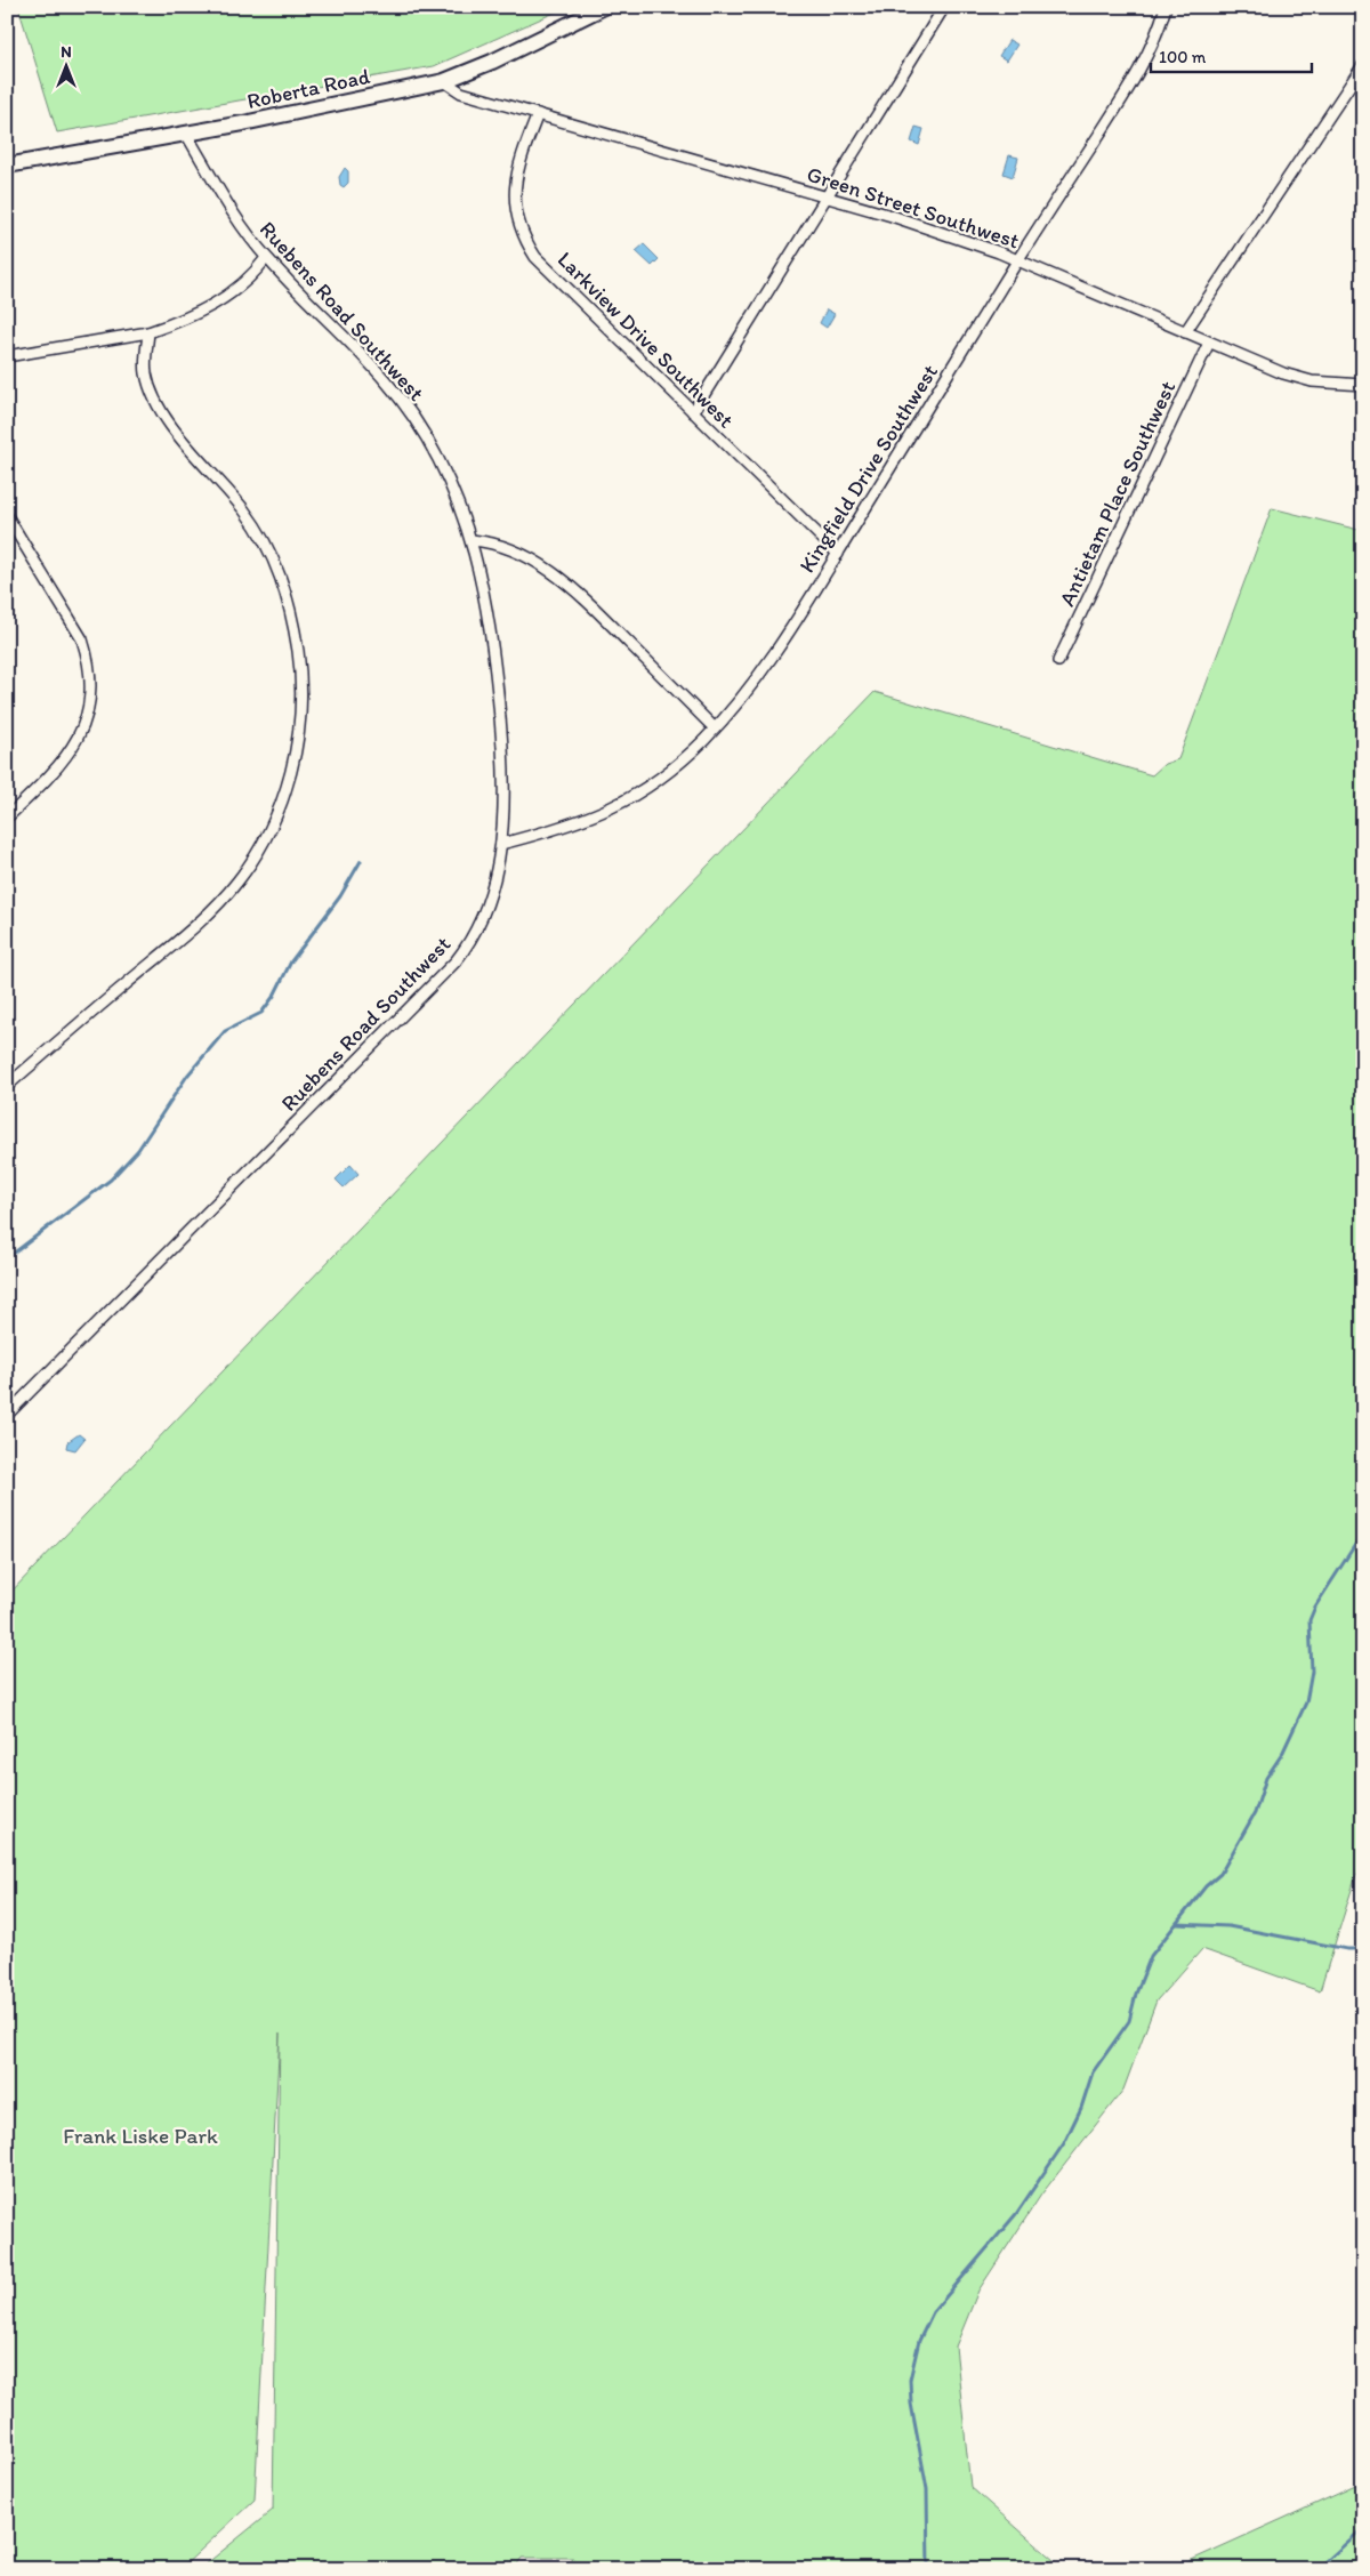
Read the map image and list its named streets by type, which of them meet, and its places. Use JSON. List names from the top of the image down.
{
  "streets": {
    "street": [
      "Roberta Road",
      "Green Street Southwest",
      "Ruebens Road Southwest",
      "Larkview Drive Southwest",
      "Kingfield Drive Southwest",
      "Antietam Place Southwest"
    ]
  },
  "crossings": [
    ["Roberta Road", "Green Street Southwest"],
    ["Roberta Road", "Ruebens Road Southwest"],
    ["Green Street Southwest", "Larkview Drive Southwest"],
    ["Green Street Southwest", "Kingfield Drive Southwest"],
    ["Green Street Southwest", "Antietam Place Southwest"],
    ["Ruebens Road Southwest", "Kingfield Drive Southwest"],
    ["Larkview Drive Southwest", "Kingfield Drive Southwest"]
  ],
  "parks": ["Frank Liske Park"],
  "scale_bar": "100 m",
  "north": "top"
}
